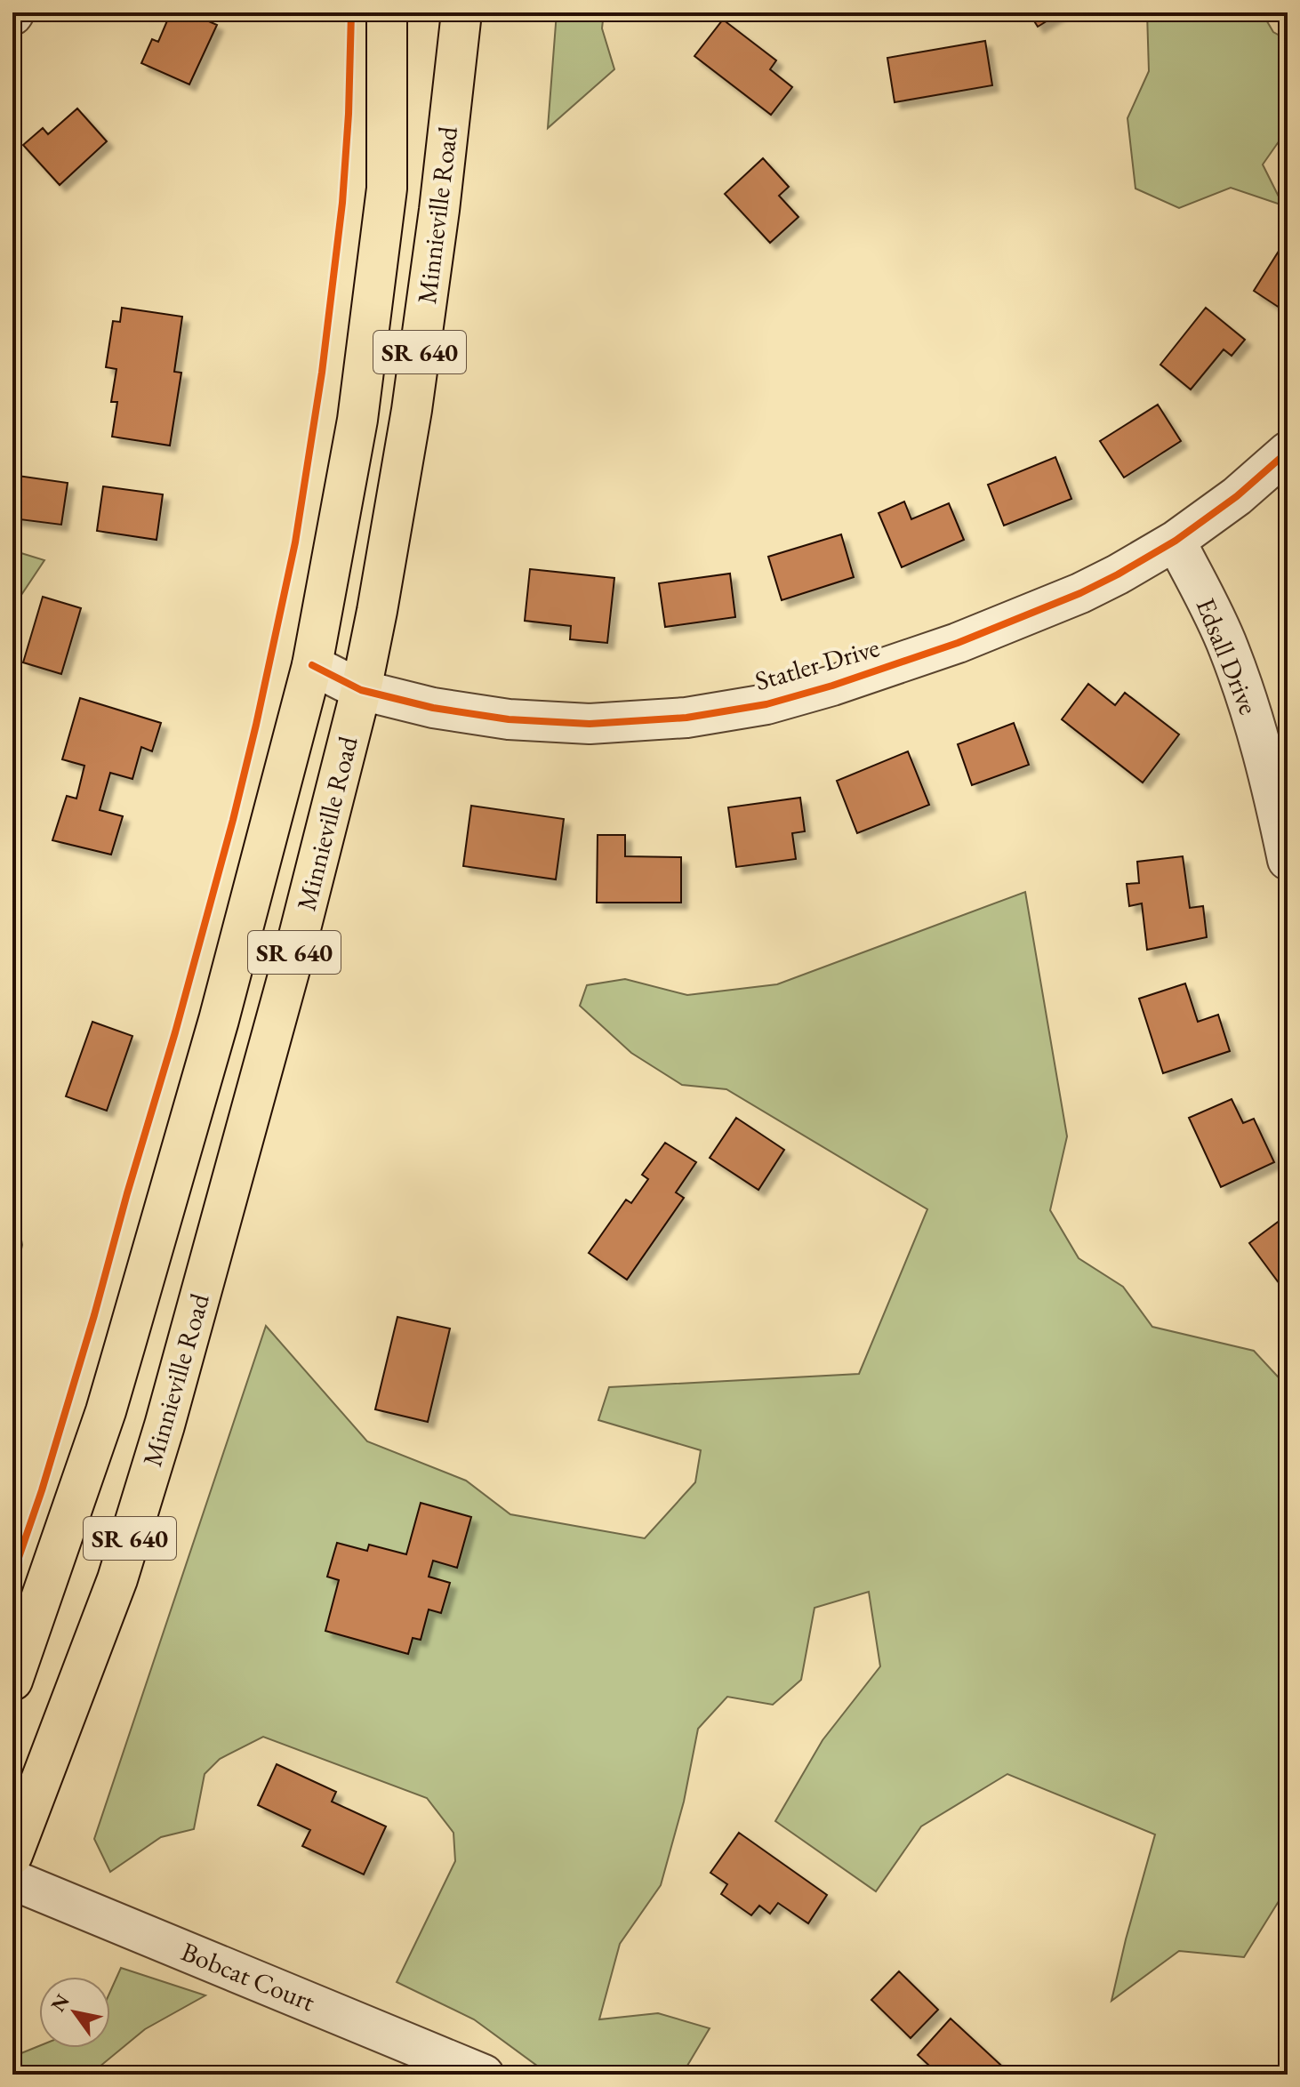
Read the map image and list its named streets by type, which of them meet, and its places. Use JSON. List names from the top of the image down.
{
  "streets": {
    "main road": ["Minnieville Road", "SR 640"],
    "street": ["Edsall Drive", "Statler Drive", "Bobcat Court"]
  },
  "crossings": [
    ["Minnieville Road", "Statler Drive"],
    ["Edsall Drive", "Statler Drive"]
  ],
  "north": "top left"
}
